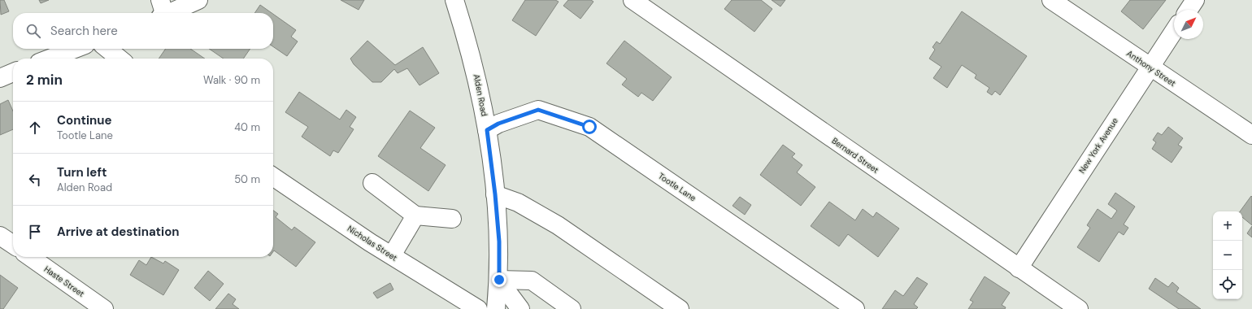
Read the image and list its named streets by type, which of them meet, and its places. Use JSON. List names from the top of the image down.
{
  "streets": {
    "street": [
      "Anthony Street",
      "Alden Road",
      "New York Avenue",
      "Bernard Street",
      "Tootle Lane",
      "Nicholas Street",
      "Haste Street"
    ]
  },
  "crossings": [
    ["Anthony Street", "New York Avenue"],
    ["Alden Road", "Tootle Lane"],
    ["New York Avenue", "Bernard Street"]
  ],
  "north": "top right",
  "page": {
    "search": "Search here",
    "heading": ["2 min", "Walk · 90 m"],
    "list": [
      ["Continue", "Tootle Lane", "40 m"],
      ["Turn left", "Alden Road", "50 m"],
      "Arrive at destination"
    ],
    "map_buttons": ["+", "−"]
  }
}
